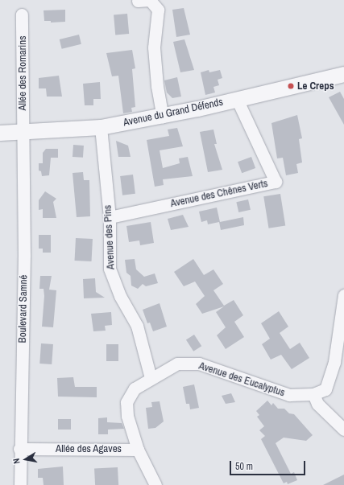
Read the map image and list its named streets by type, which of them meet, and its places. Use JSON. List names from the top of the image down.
{
  "streets": {
    "street": [
      "Allée des Romarins",
      "Avenue du Grand Défends",
      "Avenue des Chênes Verts",
      "Avenue des Pins",
      "Boulevard Samné",
      "Avenue des Eucalyptus",
      "Allée des Agaves"
    ]
  },
  "crossings": [
    ["Allée des Romarins", "Avenue du Grand Défends"],
    ["Allée des Romarins", "Boulevard Samné"],
    ["Avenue du Grand Défends", "Avenue des Chênes Verts"],
    ["Avenue du Grand Défends", "Avenue des Pins"],
    ["Avenue du Grand Défends", "Boulevard Samné"],
    ["Avenue des Chênes Verts", "Avenue des Pins"],
    ["Avenue des Pins", "Avenue des Eucalyptus"],
    ["Boulevard Samné", "Allée des Agaves"],
    ["Avenue des Eucalyptus", "Allée des Agaves"]
  ],
  "places": ["Le Creps"],
  "scale_bar": "50 m",
  "north": "left"
}
